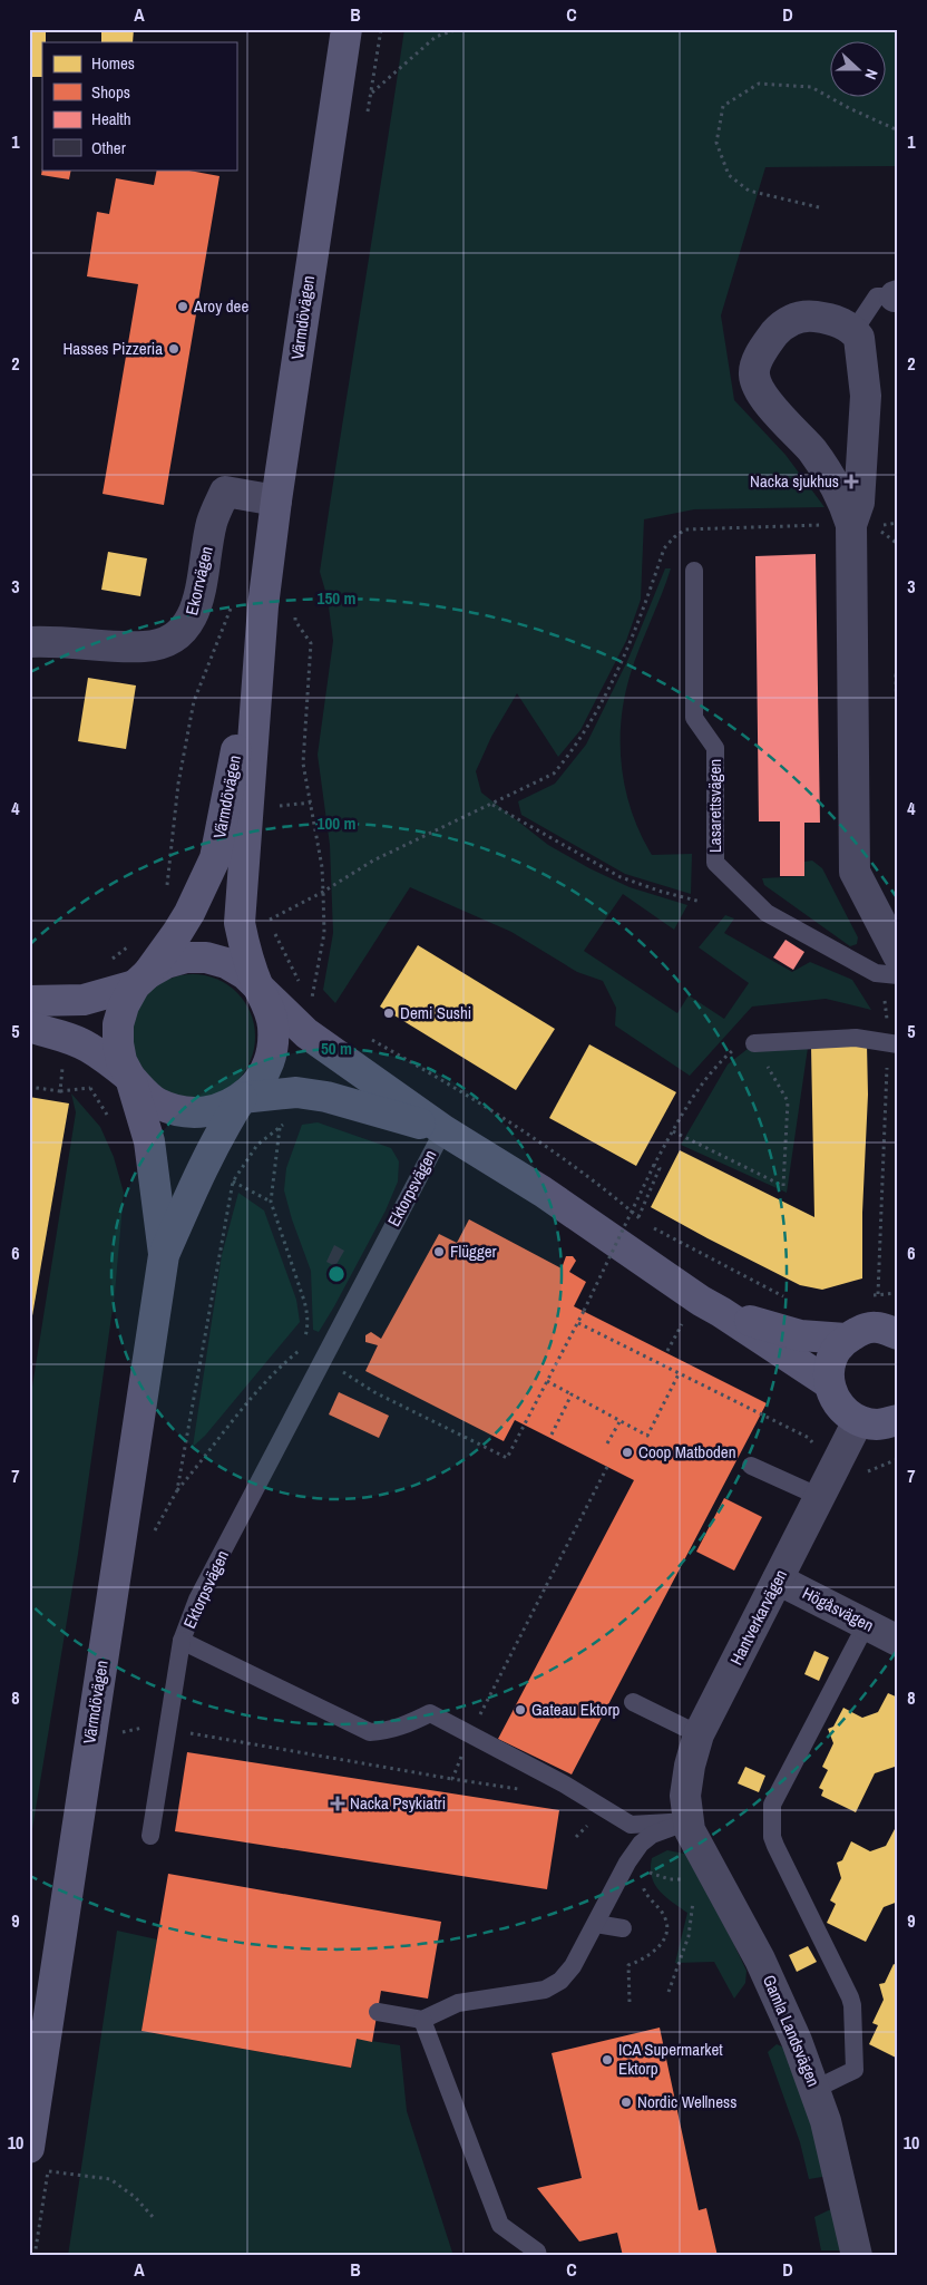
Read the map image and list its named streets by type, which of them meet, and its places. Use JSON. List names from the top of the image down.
{
  "streets": {
    "main road": ["Värmdövägen", "Ektorpsvägen"],
    "street": [
      "Ekorrvägen",
      "Högåsvägen",
      "Hantverkarvägen",
      "Gamla Landsvägen"
    ],
    "lane": ["Lasarettsvägen"]
  },
  "crossings": [
    ["Värmdövägen", "Ekorrvägen"],
    ["Värmdövägen", "Ektorpsvägen"],
    ["Ektorpsvägen", "Hantverkarvägen"],
    ["Ektorpsvägen", "Gamla Landsvägen"],
    ["Högåsvägen", "Hantverkarvägen"],
    ["Hantverkarvägen", "Gamla Landsvägen"]
  ],
  "places": {
    "other": [
      "Aroy dee",
      "Hasses Pizzeria",
      "Demi Sushi",
      "Flügger",
      "Coop Matboden",
      "Gateau Ektorp",
      "ICA Supermarket Ektorp",
      "Nordic Wellness"
    ],
    "health": ["Nacka sjukhus", "Nacka Psykiatri"]
  },
  "legend": [
    "Homes",
    "Shops",
    "Health",
    "Other"
  ],
  "north": "right",
  "grid": {
    "columns": [
      "A",
      "B",
      "C",
      "D"
    ],
    "rows": [
      "1",
      "2",
      "3",
      "4",
      "5",
      "6",
      "7",
      "8",
      "9",
      "10"
    ]
  },
  "rings": ["150 m", "100 m", "50 m"]
}
